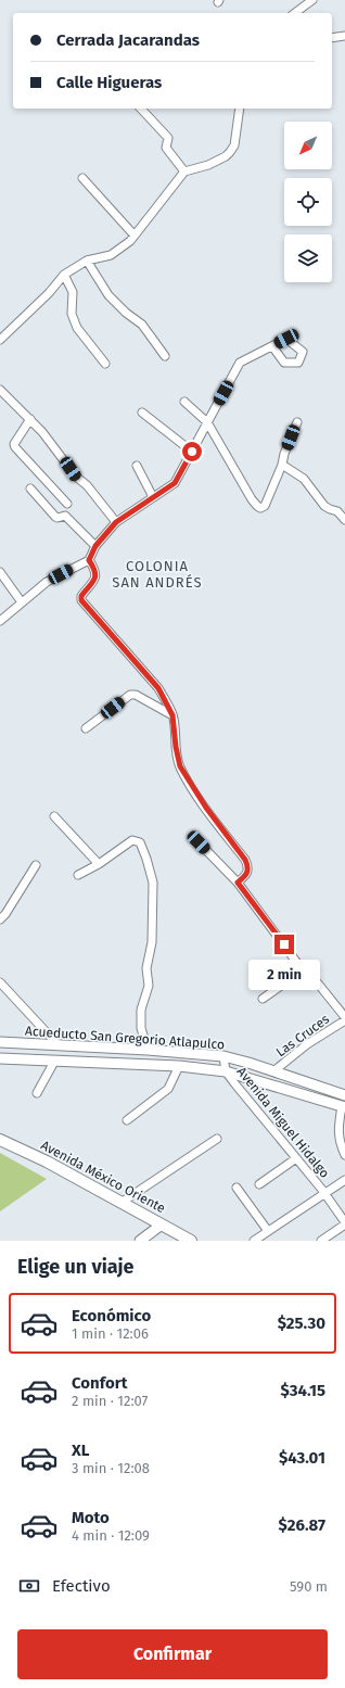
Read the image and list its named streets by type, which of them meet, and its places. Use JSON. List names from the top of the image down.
{
  "streets": {
    "main road": ["Avenida México Oriente"],
    "street": ["Las Cruces", "Acueducto San Gregorio Atlapulco", "Avenida Miguel Hidalgo"]
  },
  "crossings": [
    ["Las Cruces", "Acueducto San Gregorio Atlapulco"],
    ["Acueducto San Gregorio Atlapulco", "Avenida Miguel Hidalgo"]
  ],
  "districts": ["COLONIA SAN ANDRÉS"],
  "north": "bottom left",
  "page": {
    "banner": ["Cerrada Jacarandas", "Calle Higueras"],
    "bubble": "2 min",
    "heading": "Elige un viaje",
    "list": [
      {
        "name": "Económico",
        "note": "1 min · 12:06",
        "value": "$25.30"
      },
      {
        "name": "Confort",
        "note": "2 min · 12:07",
        "value": "$34.15"
      },
      {
        "name": "XL",
        "note": "3 min · 12:08",
        "value": "$43.01"
      },
      {
        "name": "Moto",
        "note": "4 min · 12:09",
        "value": "$26.87"
      }
    ],
    "pay": ["Efectivo", "590 m"],
    "buttons": "Confirmar"
  }
}
